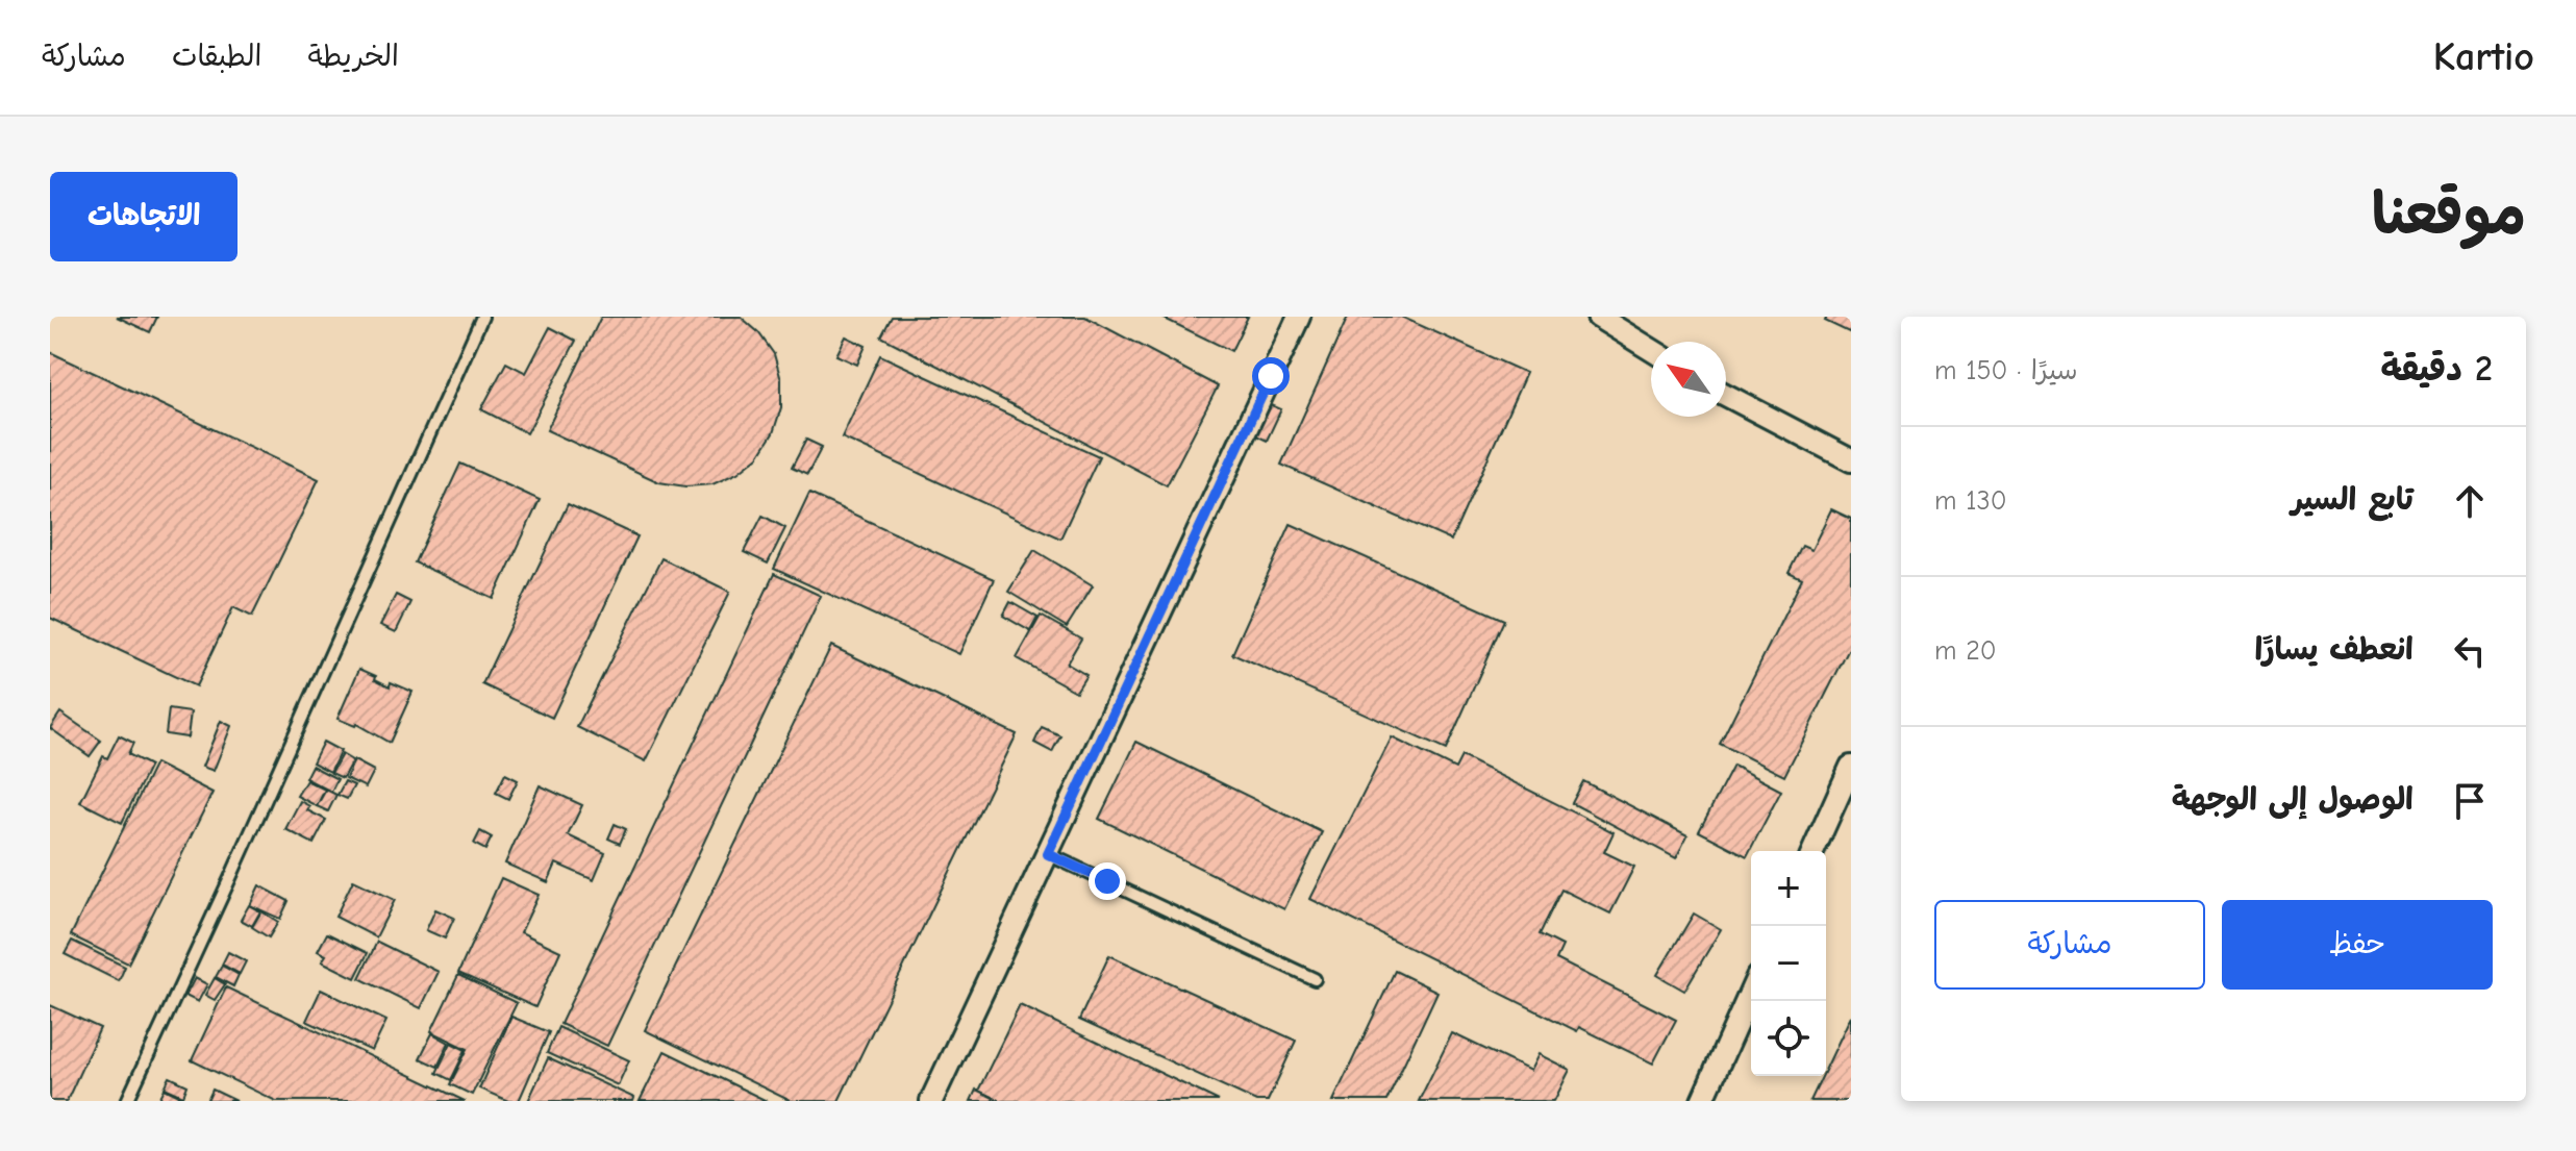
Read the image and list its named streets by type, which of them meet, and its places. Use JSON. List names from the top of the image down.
{
  "north": "top left",
  "page": {
    "header": "Kartio",
    "nav": ["الخريطة", "الطبقات", "مشاركة"],
    "title": "موقعنا",
    "buttons": [
      "الاتجاهات",
      ["حفظ", "مشاركة"]
    ],
    "heading": ["2 دقيقة", "سيرًا · 150 m"],
    "list": [
      ["تابع السير", "130 m"],
      ["انعطف يسارًا", "20 m"],
      "الوصول إلى الوجهة"
    ],
    "map_buttons": ["+", "−"]
  }
}
